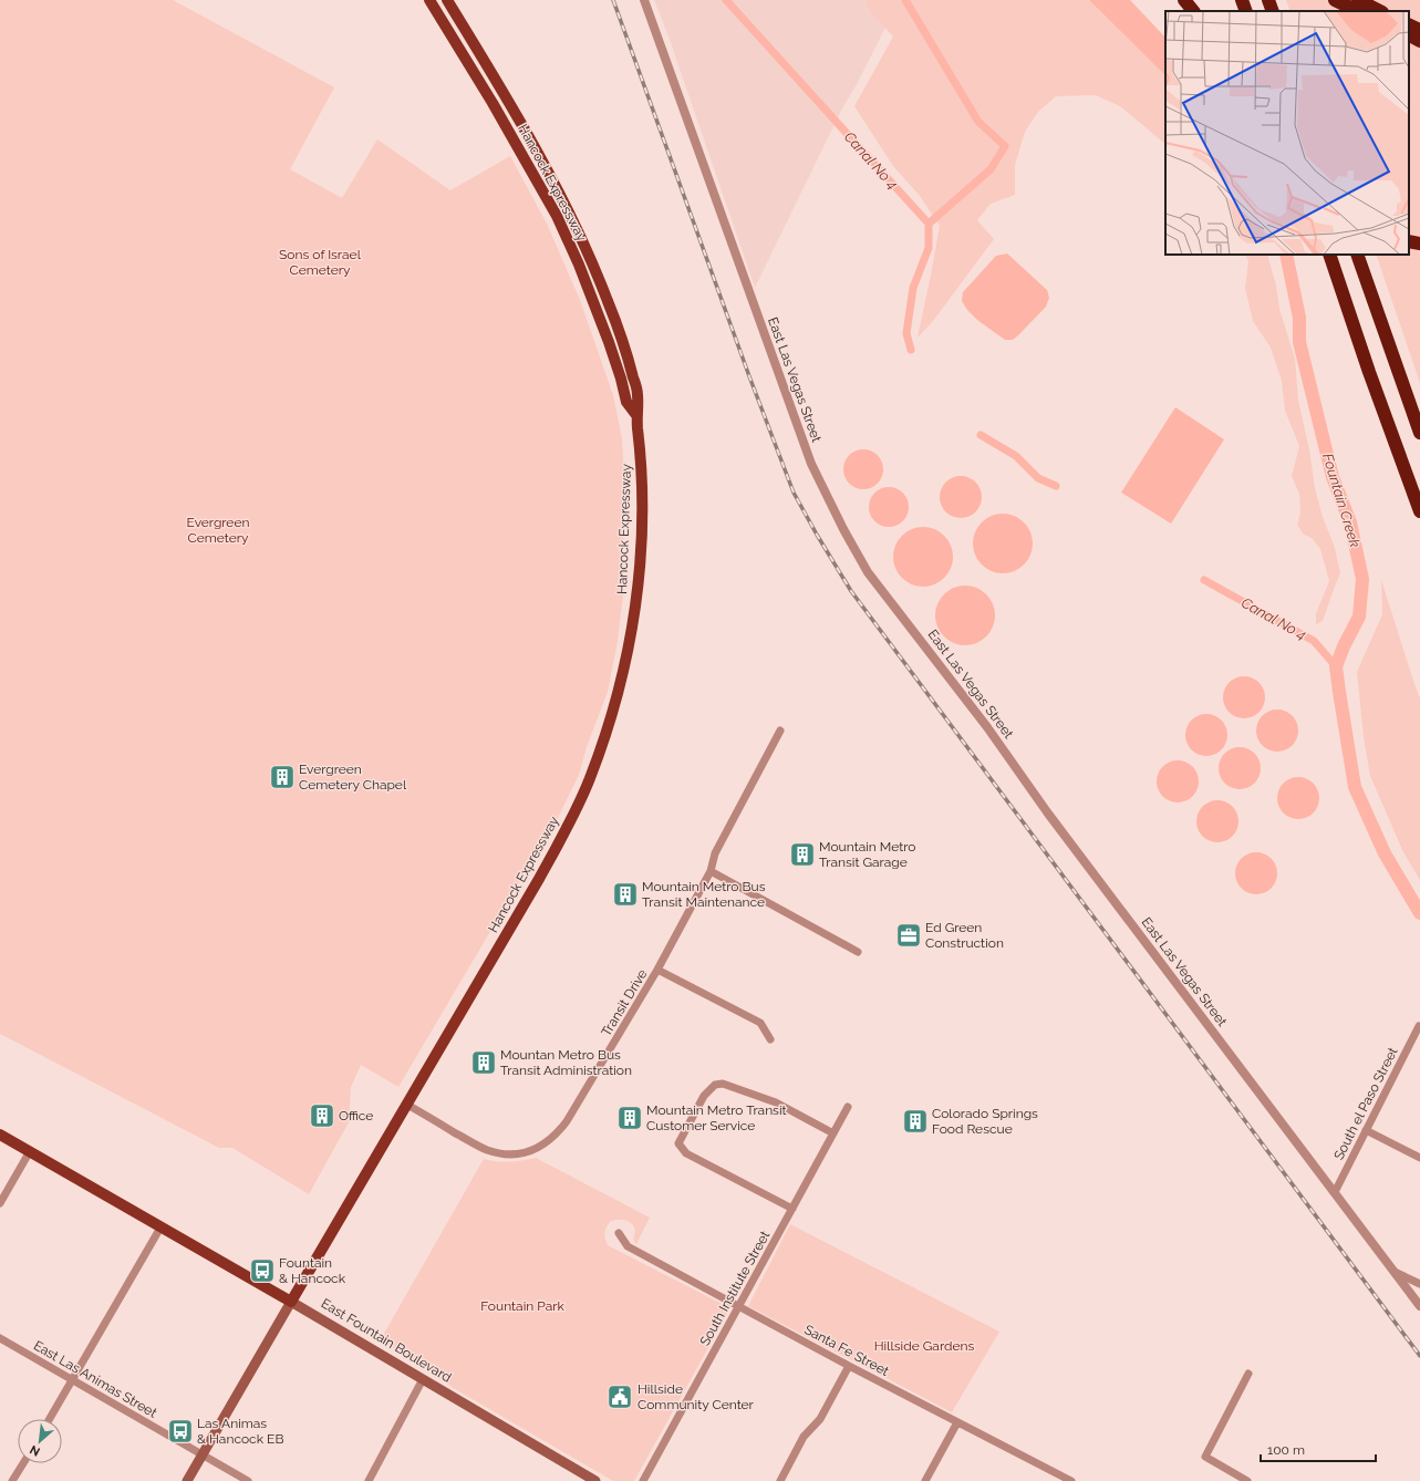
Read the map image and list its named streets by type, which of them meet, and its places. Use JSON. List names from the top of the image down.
{
  "streets": {
    "main road": ["Hancock Expressway", "East Fountain Boulevard"],
    "street": [
      "East Las Vegas Street",
      "Transit Drive",
      "South el Paso Street",
      "South Institute Street",
      "Santa Fe Street",
      "East Las Animas Street"
    ]
  },
  "crossings": [
    ["Hancock Expressway", "Transit Drive"],
    ["Hancock Expressway", "East Fountain Boulevard"],
    ["East Las Vegas Street", "South el Paso Street"],
    ["South Institute Street", "Santa Fe Street"]
  ],
  "water": ["Canal No 4", "Fountain Creek"],
  "parks": [
    "Sons of Israel Cemetery",
    "Evergreen Cemetery",
    "Fountain Park",
    "Hillside Gardens"
  ],
  "places": {
    "building": [
      "Evergreen Cemetery Chapel",
      "Mountain Metro Transit Garage",
      "Mountain Metro Bus Transit Maintenance",
      "Mountan Metro Bus Transit Administration",
      "Office",
      "Mountain Metro Transit Customer Service",
      "Colorado Springs Food Rescue"
    ],
    "office": ["Ed Green Construction"],
    "bus stop": ["Fountain & Hancock", "Las Animas & Hancock EB"],
    "public building": ["Hillside Community Center"]
  },
  "scale_bar": "100 m",
  "north": "bottom left"
}
